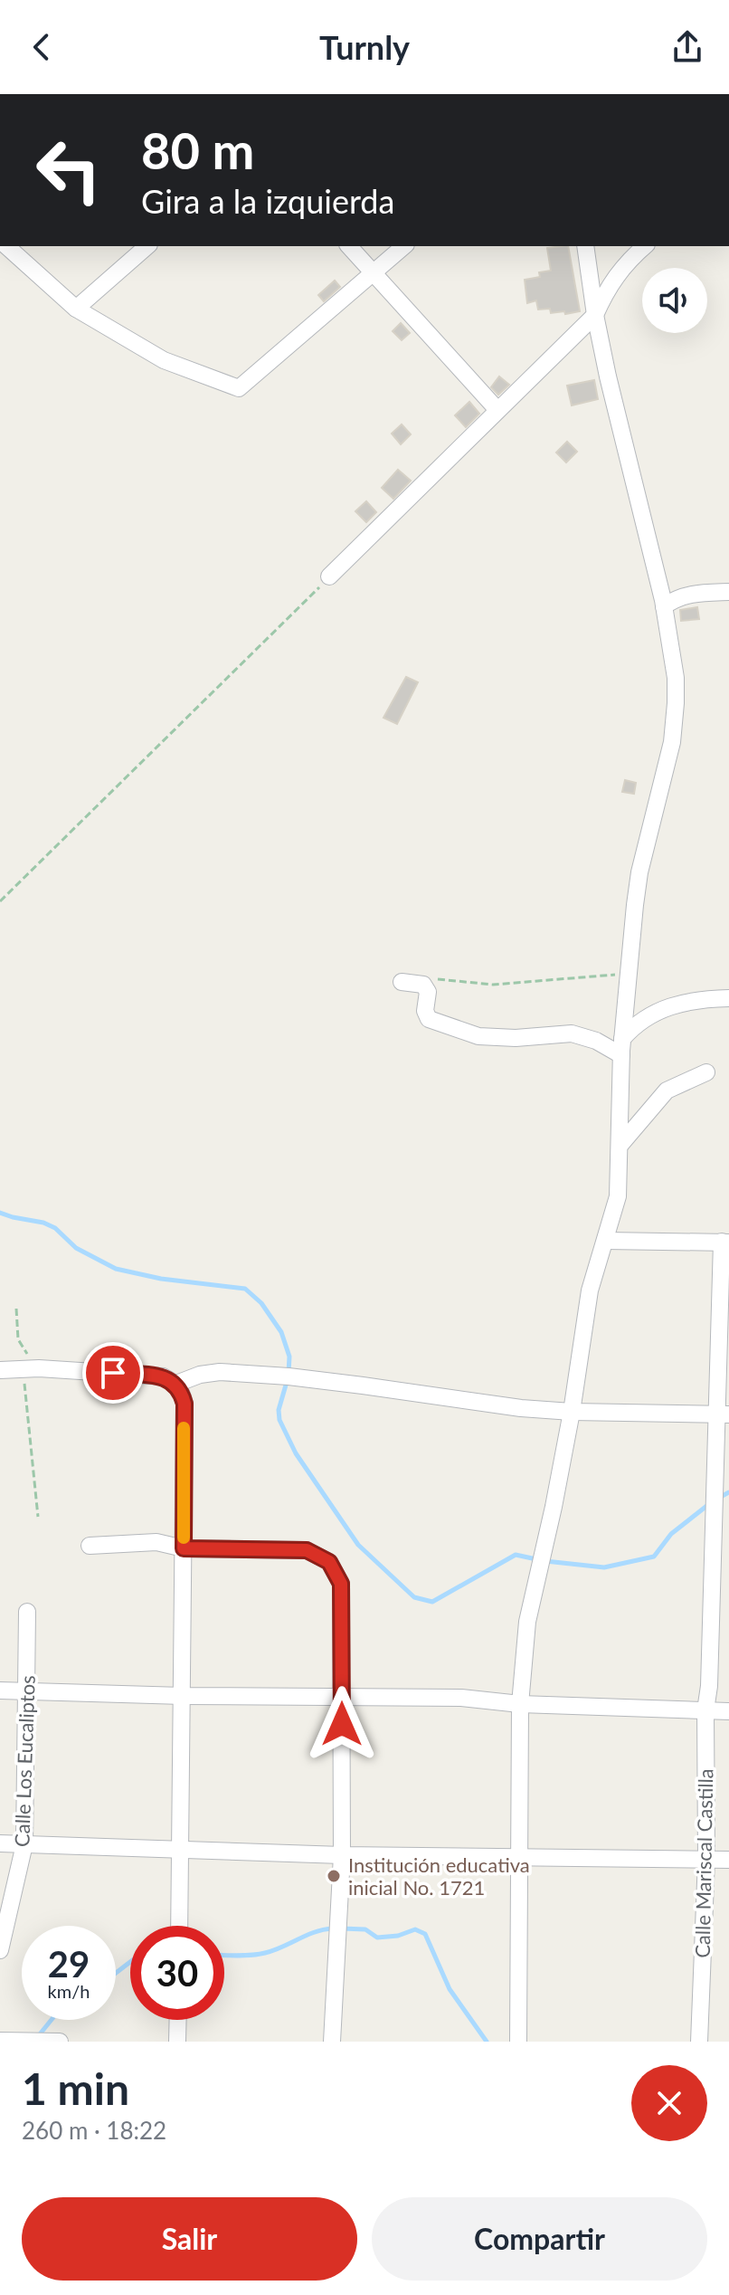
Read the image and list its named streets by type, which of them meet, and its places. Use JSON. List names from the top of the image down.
{
  "streets": {
    "street": ["Calle Los Eucaliptos", "Calle Mariscal Castilla"]
  },
  "places": ["Institución educativa inicial No. 1721"],
  "page": {
    "header": "Turnly",
    "turn": ["80 m", "Gira a la izquierda"],
    "speed": "29 km/h",
    "limit": "30",
    "heading": ["1 min", "260 m · 18:22"],
    "buttons": ["Salir", "Compartir"]
  }
}
